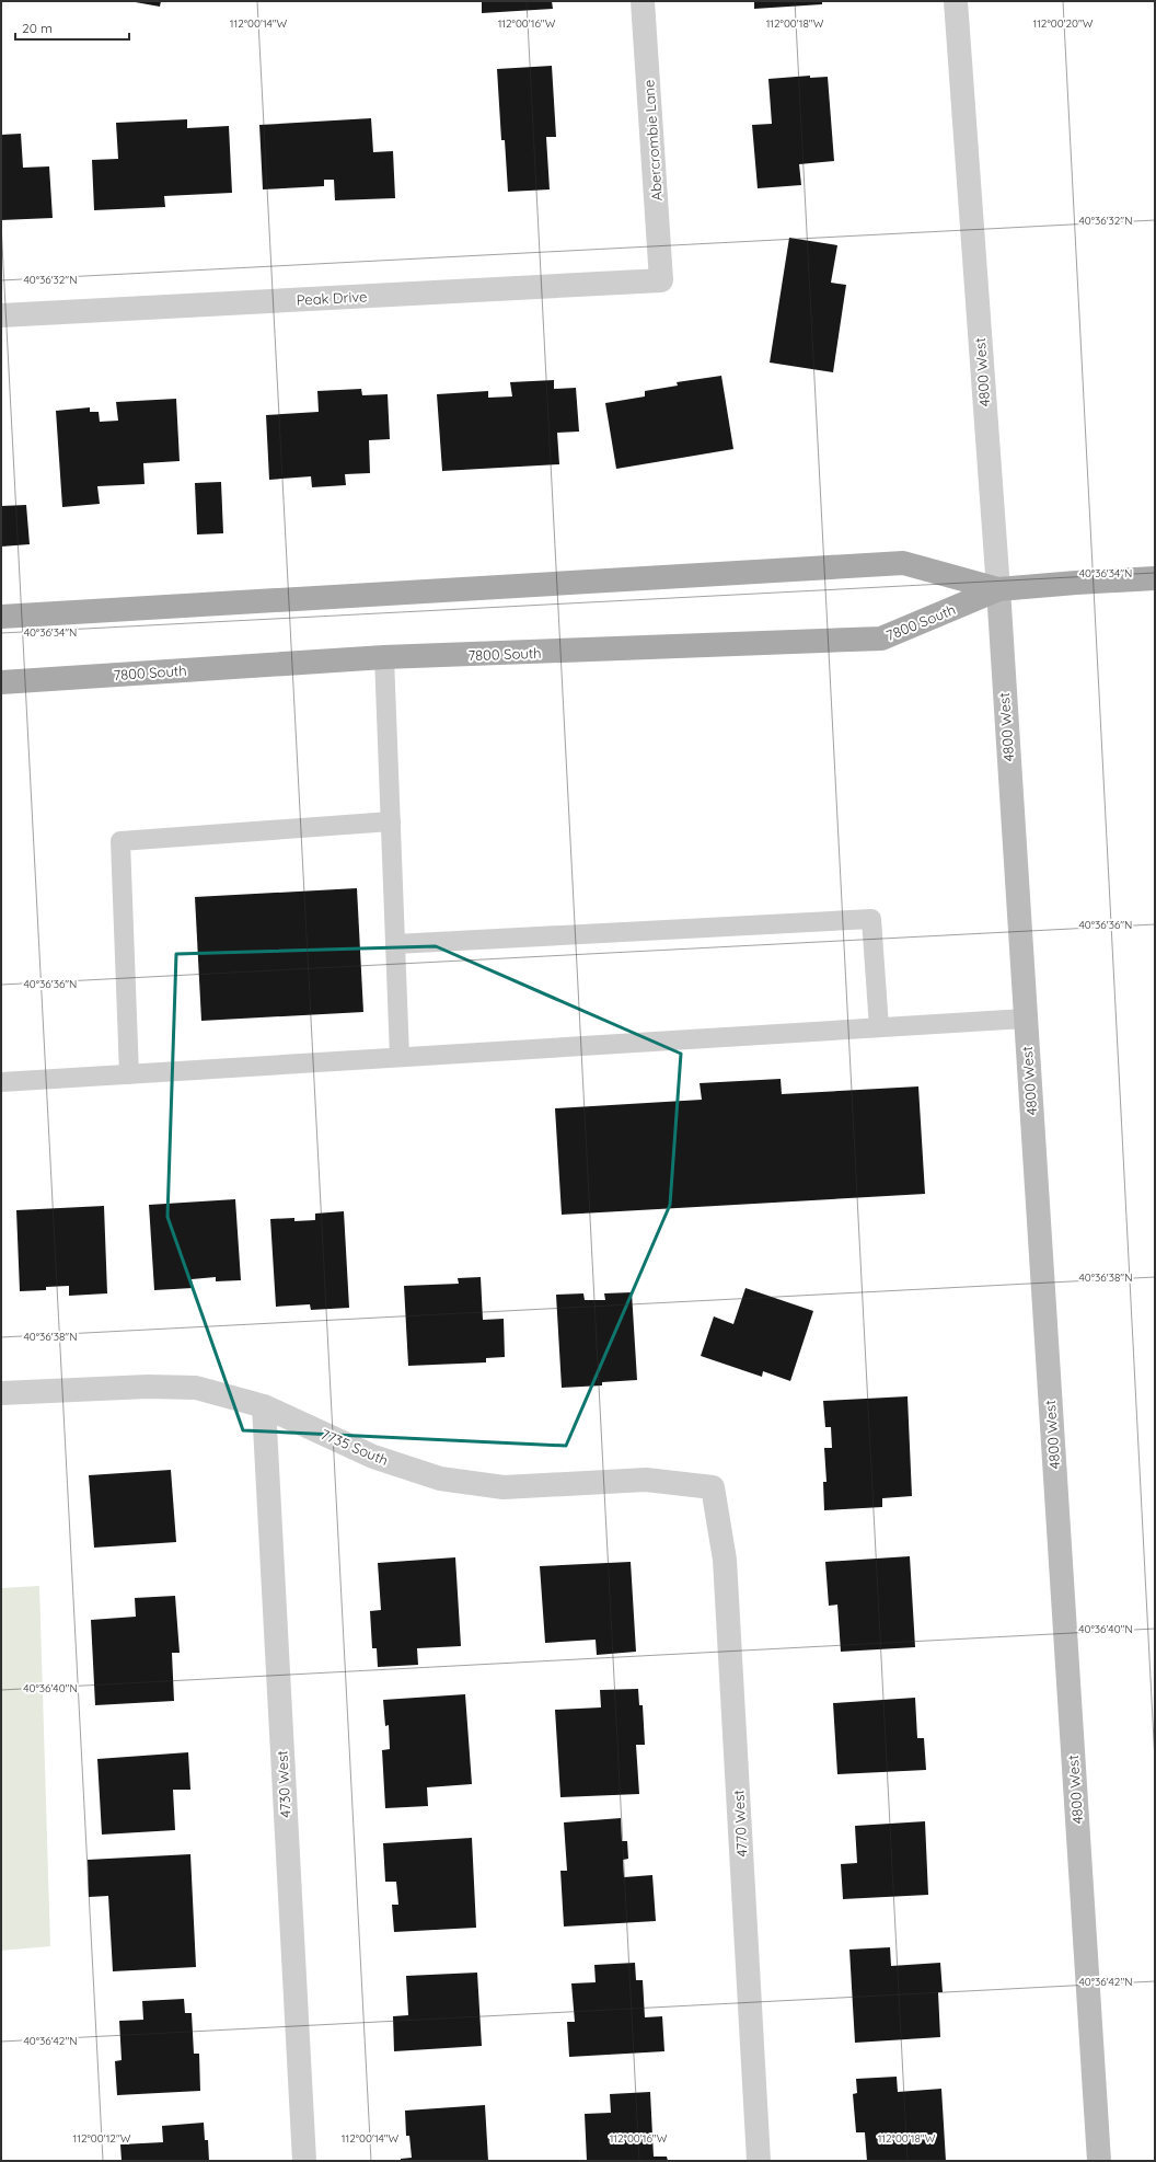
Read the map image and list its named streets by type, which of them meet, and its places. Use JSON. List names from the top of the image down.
{
  "streets": {
    "main road": ["4800 West", "7800 South"],
    "street": [
      "Abercrombie Lane",
      "Peak Drive",
      "7735 South",
      "4730 West",
      "4770 West"
    ]
  },
  "crossings": [
    ["Abercrombie Lane", "Peak Drive"],
    ["4800 West", "7800 South"],
    ["7735 South", "4730 West"],
    ["7735 South", "4770 West"]
  ],
  "scale_bar": "20 m",
  "coordinates": [
    "112°00'20\"W",
    "112°00'14\"W",
    "112°00'16\"W",
    "112°00'18\"W",
    "40°36'32\"N",
    "40°36'34\"N",
    "40°36'36\"N",
    "40°36'38\"N",
    "40°36'40\"N",
    "40°36'42\"N",
    "112°00'12\"W"
  ]
}
